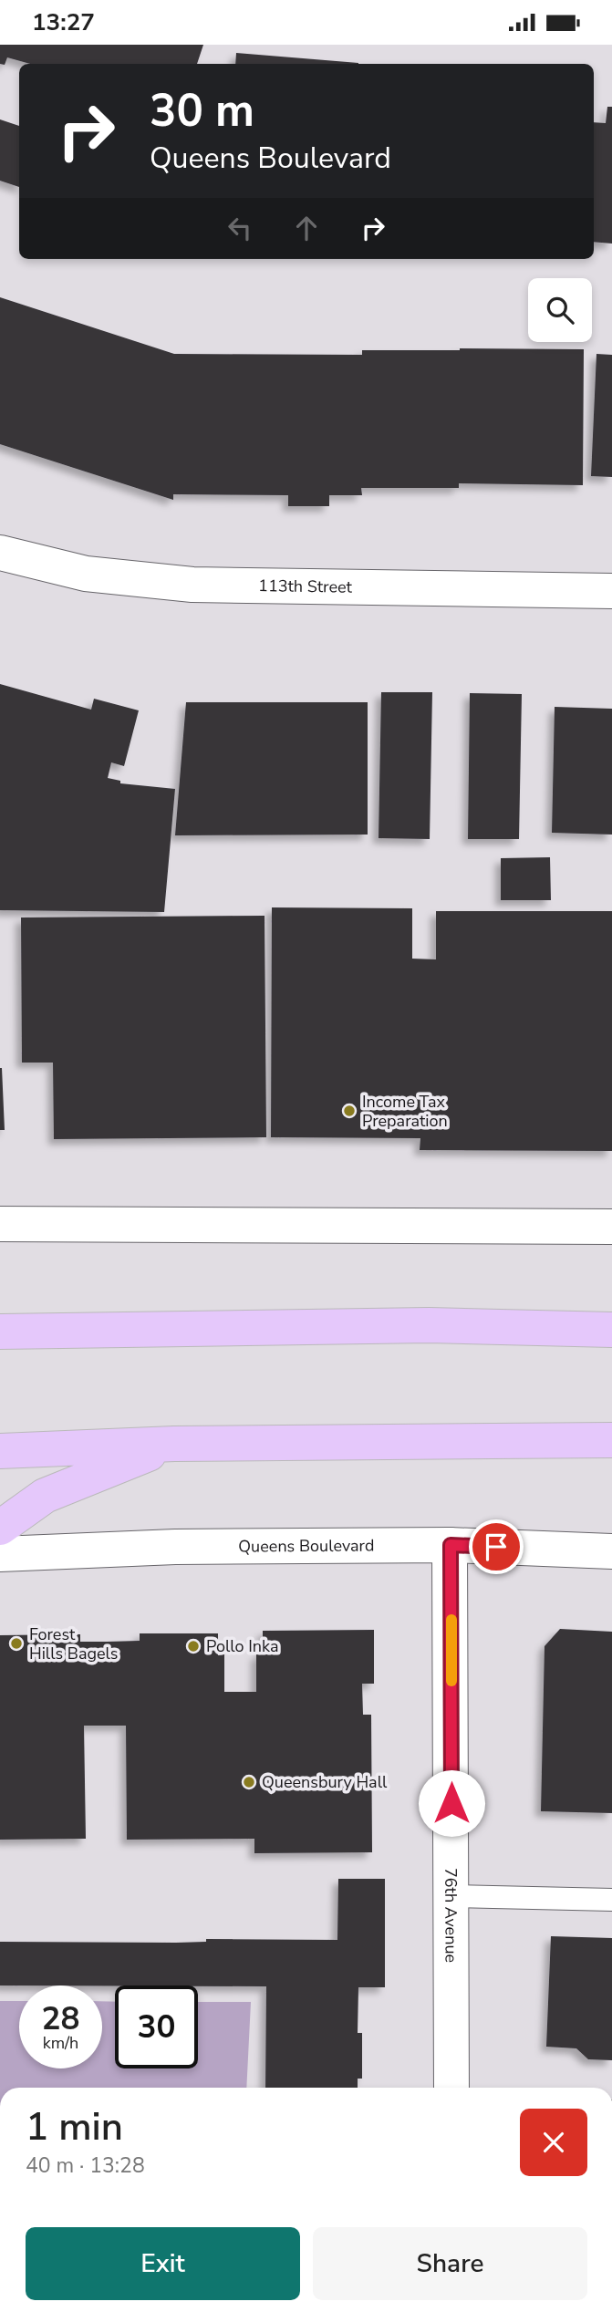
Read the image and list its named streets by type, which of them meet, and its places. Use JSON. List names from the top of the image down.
{
  "streets": {
    "street": ["113th Street", "Queens Boulevard", "76th Avenue"]
  },
  "crossings": [
    ["Queens Boulevard", "76th Avenue"]
  ],
  "places": [
    "Income Tax Preparation",
    "Forest Hills Bagels",
    "Pollo Inka",
    "Queensbury Hall"
  ],
  "page": {
    "status": "13:27",
    "turn": ["30 m", "Queens Boulevard"],
    "speed": "28 km/h",
    "limit": "30",
    "heading": ["1 min", "40 m · 13:28"],
    "buttons": ["Exit", "Share"]
  }
}
